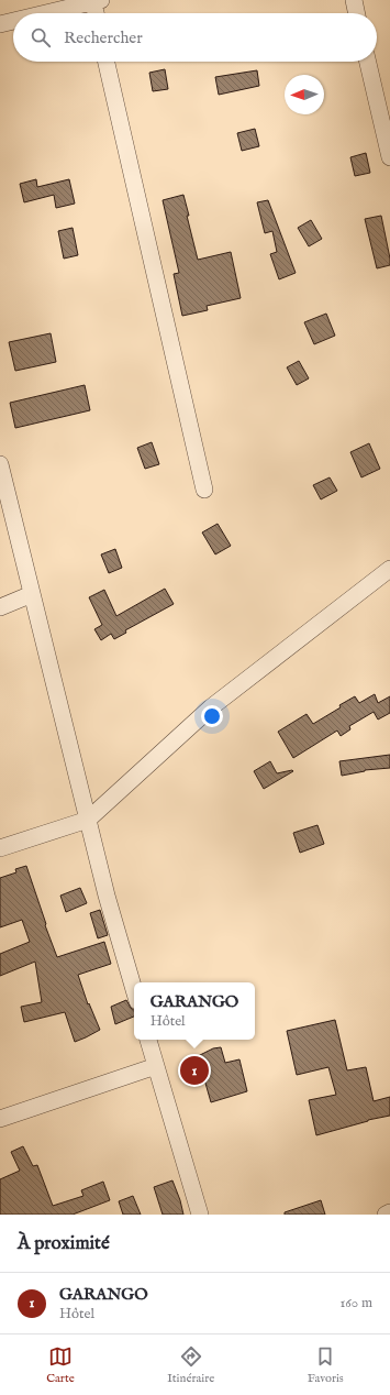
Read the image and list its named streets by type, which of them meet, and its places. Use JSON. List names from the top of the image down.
{
  "north": "left",
  "page": {
    "search": "Rechercher",
    "popup": ["GARANGO", "Hôtel"],
    "pins": "1",
    "heading": "À proximité",
    "list": [
      {
        "mark": "1",
        "name": "GARANGO",
        "note": "Hôtel",
        "value": "160 m"
      }
    ],
    "nav": ["Carte", "Itinéraire", "Favoris"]
  }
}
